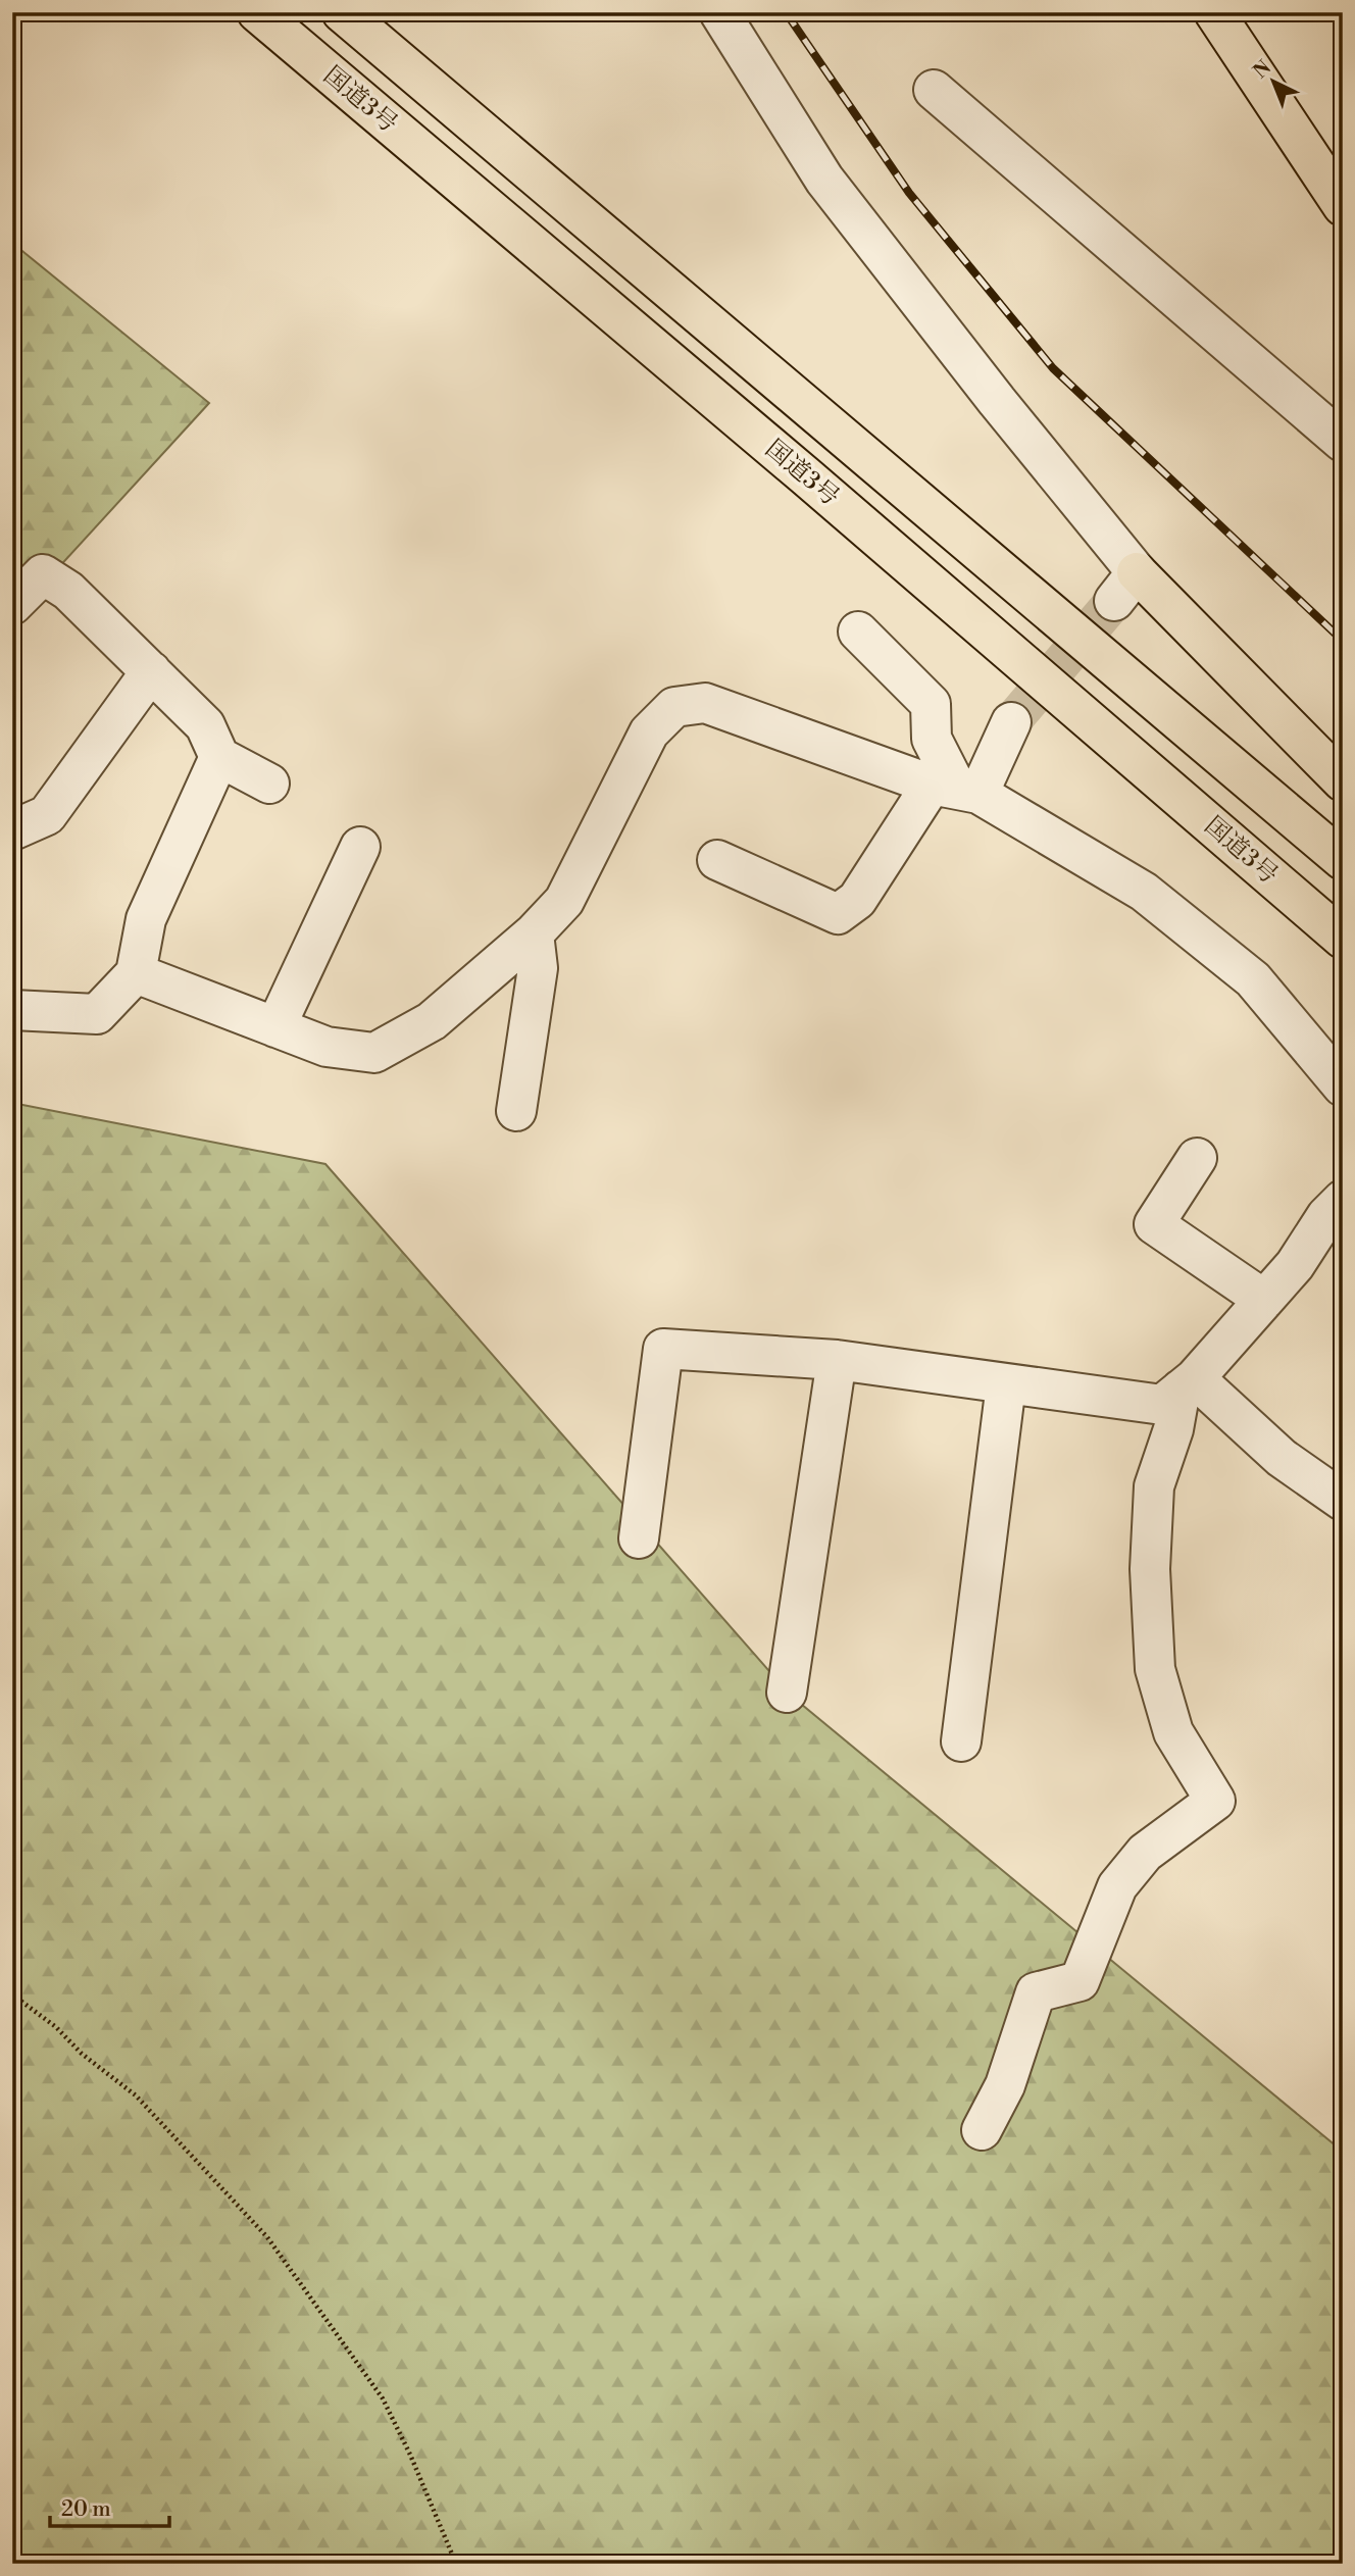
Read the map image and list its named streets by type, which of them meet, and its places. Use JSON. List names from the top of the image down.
{
  "streets": {
    "main road": ["国道3号"]
  },
  "scale_bar": "20 m",
  "north": "top left"
}
